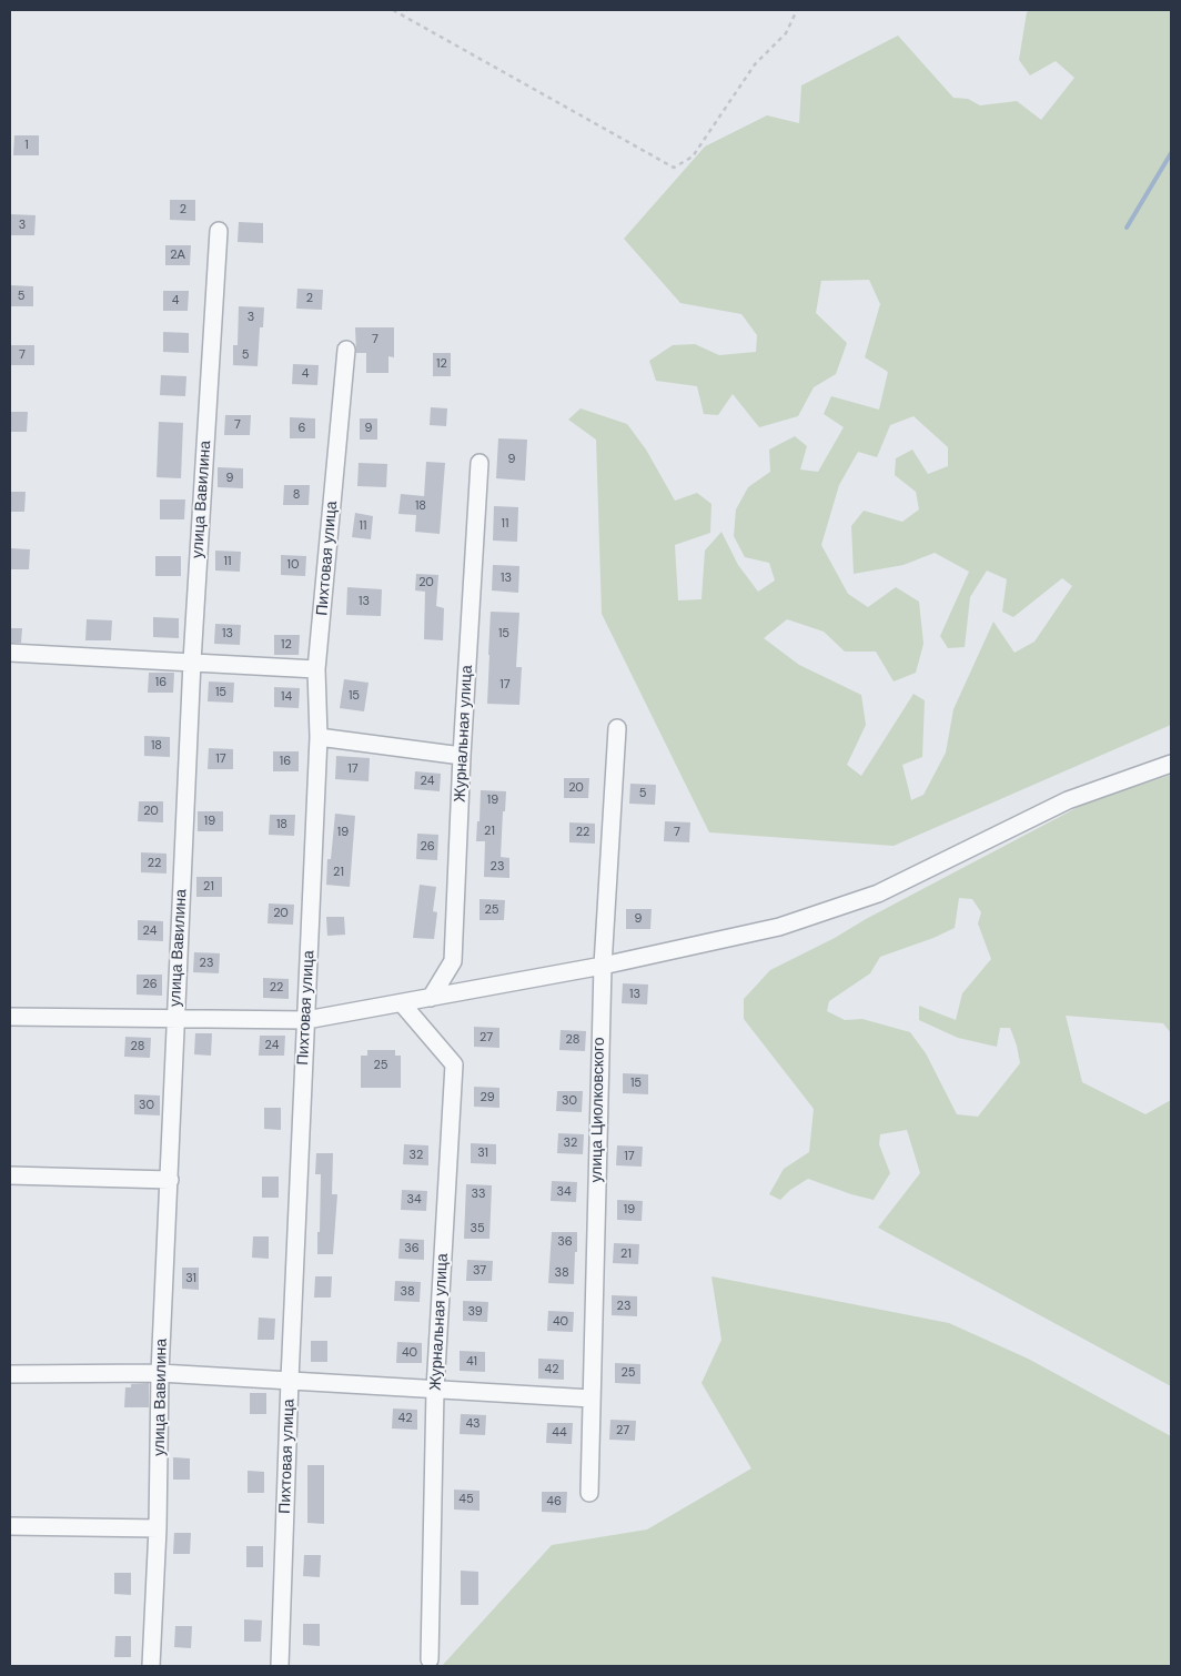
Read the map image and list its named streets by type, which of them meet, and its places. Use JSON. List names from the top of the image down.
{
  "streets": {
    "street": [
      "улица Вавилина",
      "Пихтовая улица",
      "Журнальная улица",
      "улица Циолковского"
    ]
  },
  "house_numbers": [
    "1",
    "2",
    "3",
    "2А",
    "5",
    "2",
    "4",
    "3",
    "7",
    "7",
    "5",
    "12",
    "4",
    "7",
    "6",
    "9",
    "9",
    "9",
    "8",
    "18",
    "11",
    "11",
    "11",
    "10",
    "13",
    "20",
    "13",
    "13",
    "15",
    "12",
    "16",
    "17",
    "15",
    "15",
    "14",
    "18",
    "17",
    "16",
    "17",
    "24",
    "20",
    "5",
    "19",
    "20",
    "19",
    "18",
    "21",
    "19",
    "22",
    "7",
    "26",
    "22",
    "23",
    "21",
    "21",
    "25",
    "20",
    "9",
    "24",
    "23",
    "26",
    "22",
    "13",
    "27",
    "28",
    "24",
    "28",
    "25",
    "15",
    "29",
    "30",
    "30",
    "32",
    "31",
    "32",
    "17",
    "34",
    "33",
    "34",
    "19",
    "35",
    "36",
    "36",
    "21",
    "37",
    "38",
    "31",
    "38",
    "23",
    "39",
    "40",
    "40",
    "41",
    "42",
    "25",
    "42",
    "43",
    "27",
    "44",
    "45",
    "46"
  ]
}
